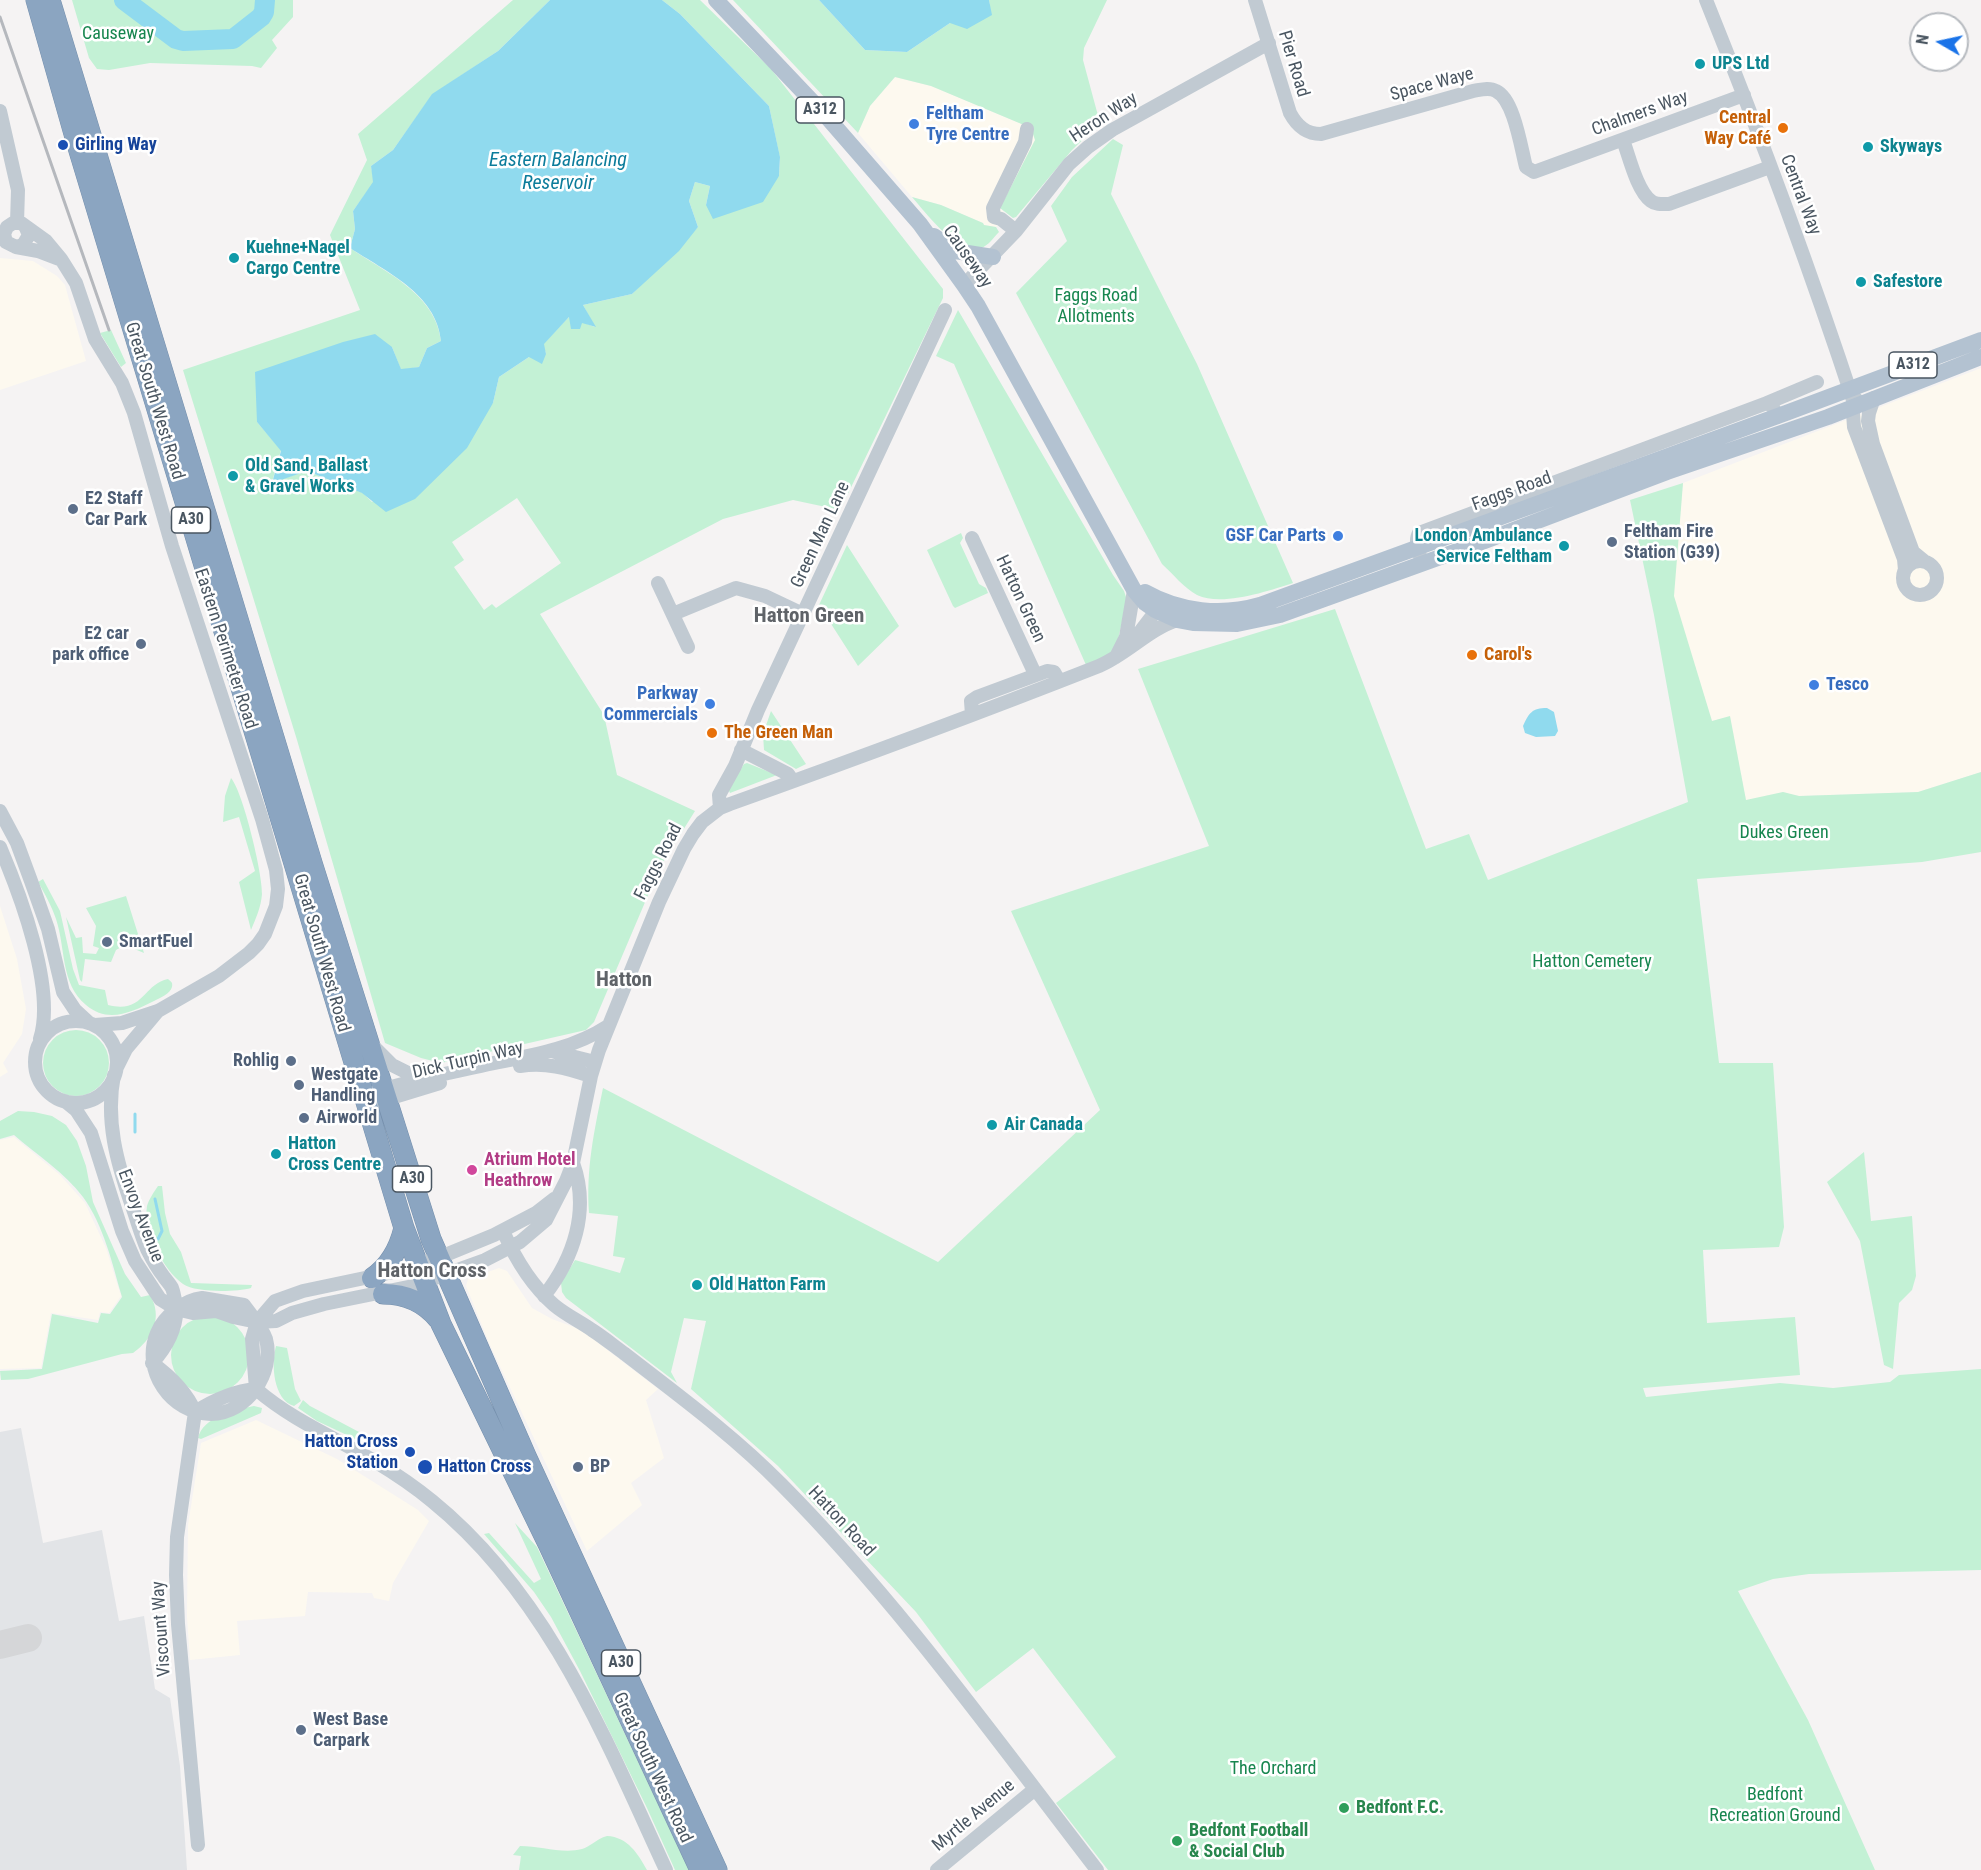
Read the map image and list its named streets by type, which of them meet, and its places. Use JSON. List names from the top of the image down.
{
  "streets": {
    "highway": ["Great South West Road", "A30"],
    "main road": ["A312", "Causeway", "Faggs Road"],
    "street": [
      "Pier Road",
      "Space Waye",
      "Chalmers Way",
      "Heron Way",
      "Central Way",
      "Green Man Lane",
      "Hatton Green",
      "Eastern Perimeter Road",
      "Dick Turpin Way",
      "Envoy Avenue",
      "Hatton Road",
      "Viscount Way",
      "Myrtle Avenue"
    ]
  },
  "crossings": [
    ["Pier Road", "Space Waye"],
    ["Pier Road", "Heron Way"],
    ["Space Waye", "Chalmers Way"],
    ["Chalmers Way", "Central Way"],
    ["Heron Way", "Causeway"],
    ["Central Way", "Faggs Road"],
    ["Causeway", "Faggs Road"],
    ["Great South West Road", "Faggs Road"],
    ["Great South West Road", "Dick Turpin Way"],
    ["Faggs Road", "Green Man Lane"],
    ["Faggs Road", "Dick Turpin Way"],
    ["Faggs Road", "Hatton Road"],
    ["Eastern Perimeter Road", "Envoy Avenue"],
    ["Hatton Road", "Myrtle Avenue"]
  ],
  "districts": ["Hatton Green", "Hatton", "Hatton Cross"],
  "water": ["Eastern Balancing Reservoir"],
  "parks": [
    "Causeway",
    "Faggs Road Allotments",
    "Dukes Green",
    "Hatton Cemetery",
    "The Orchard",
    "Bedfont Recreation Ground"
  ],
  "places": [
    "UPS Ltd",
    "Feltham Tyre Centre",
    "Central Way Café",
    "Girling Way",
    "Skyways",
    "Kuehne+Nagel Cargo Centre",
    "Safestore",
    "Old Sand, Ballast & Gravel Works",
    "E2 Staff Car Park",
    "GSF Car Parts",
    "Feltham Fire Station (G39)",
    "London Ambulance Service Feltham",
    "E2 car park office",
    "Carol's",
    "Tesco",
    "Parkway Commercials",
    "The Green Man",
    "SmartFuel",
    "Rohlig",
    "Westgate Handling",
    "Airworld",
    "Air Canada",
    "Hatton Cross Centre",
    "Atrium Hotel Heathrow",
    "Old Hatton Farm",
    "Hatton Cross Station",
    "Hatton Cross",
    "BP",
    "West Base Carpark",
    "Bedfont F.C.",
    "Bedfont Football & Social Club"
  ],
  "north": "left"
}
